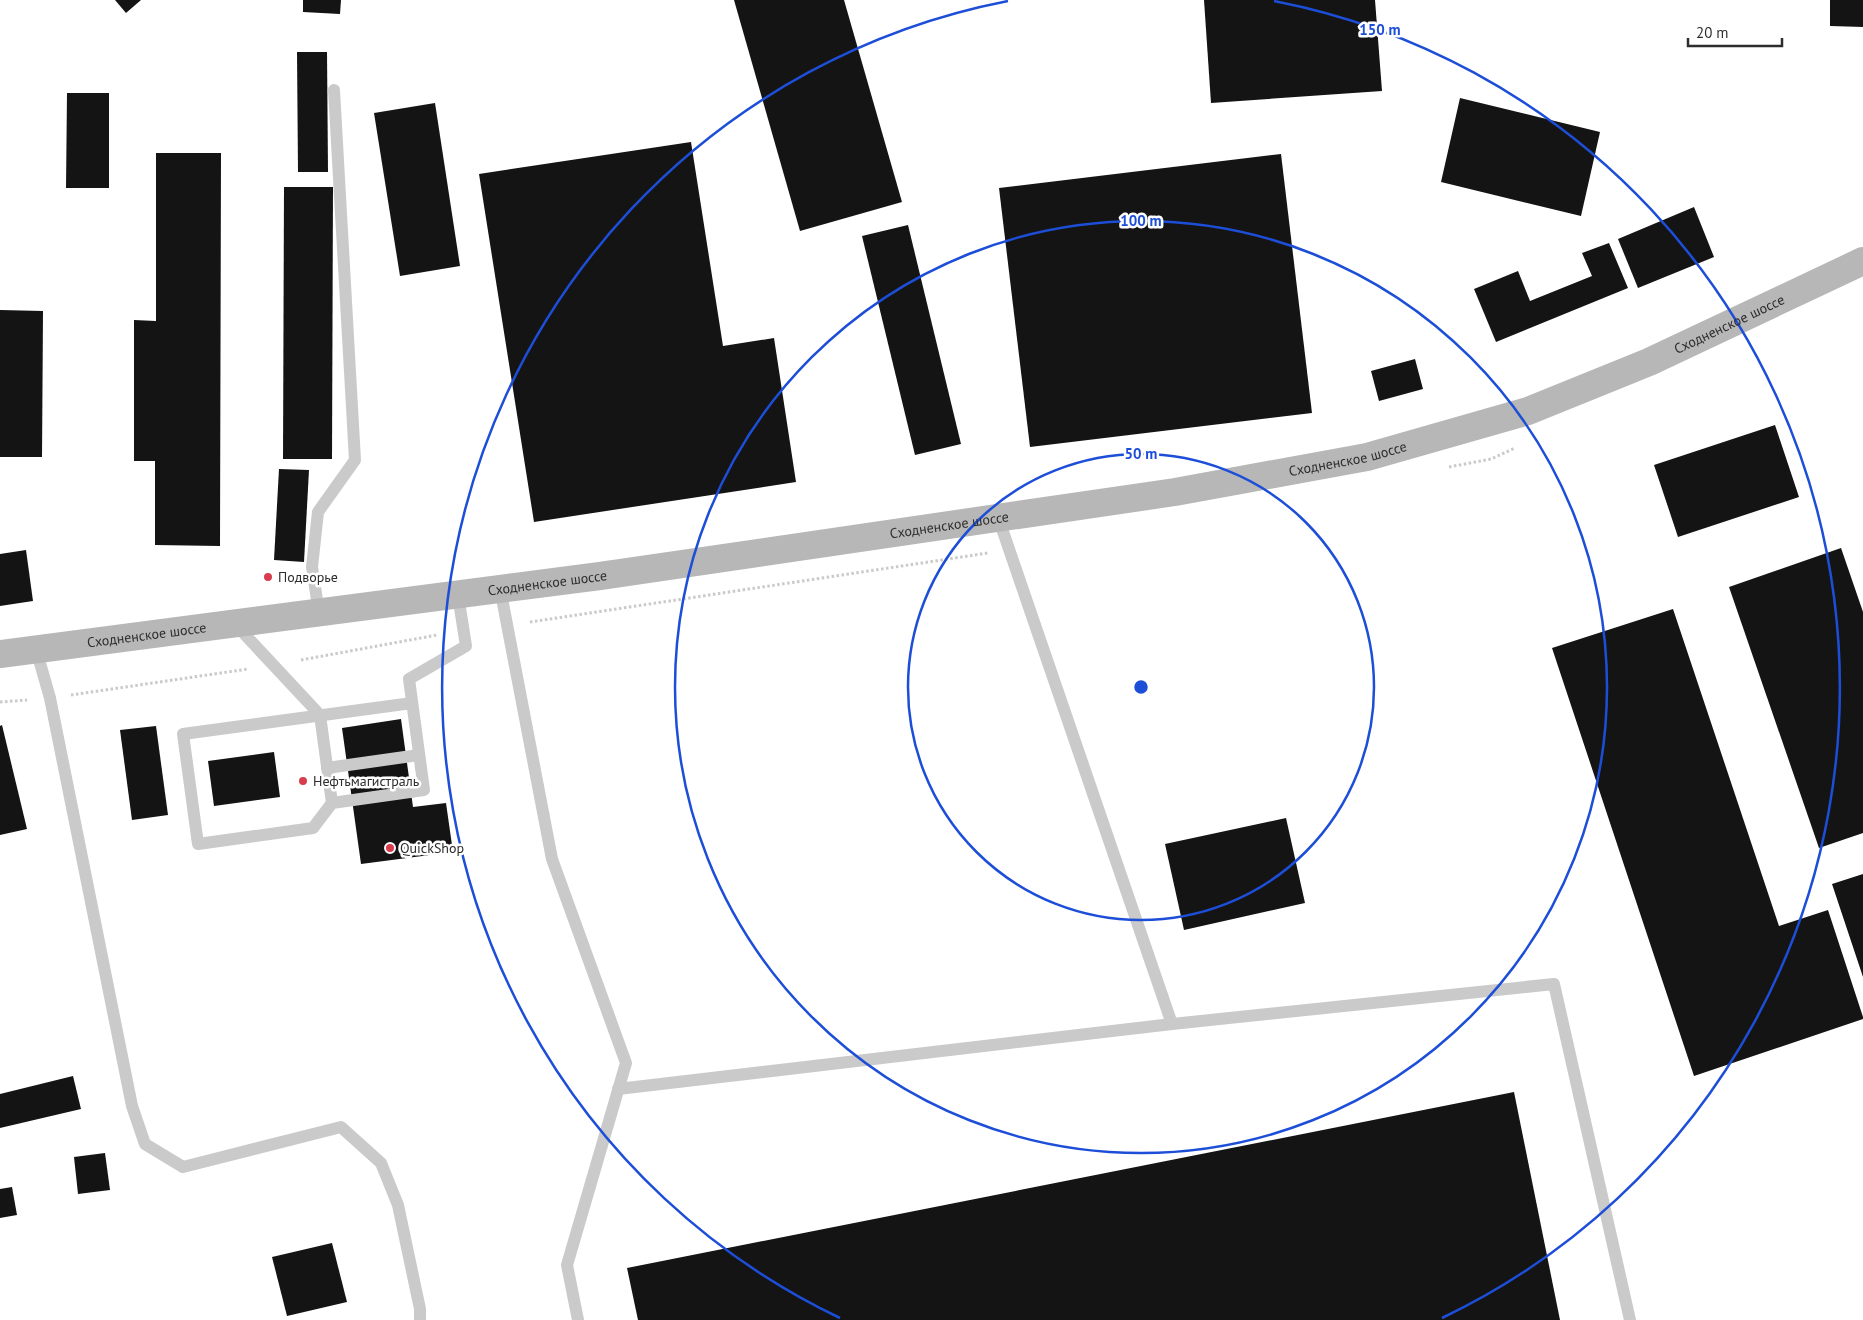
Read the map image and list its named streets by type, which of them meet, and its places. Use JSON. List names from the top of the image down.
{
  "streets": {
    "main road": ["Сходненское шоссе"]
  },
  "places": ["Подворье", "Нефтьмагистраль", "QuickShop"],
  "scale_bar": "20 m",
  "rings": ["150 m", "100 m", "50 m"]
}
